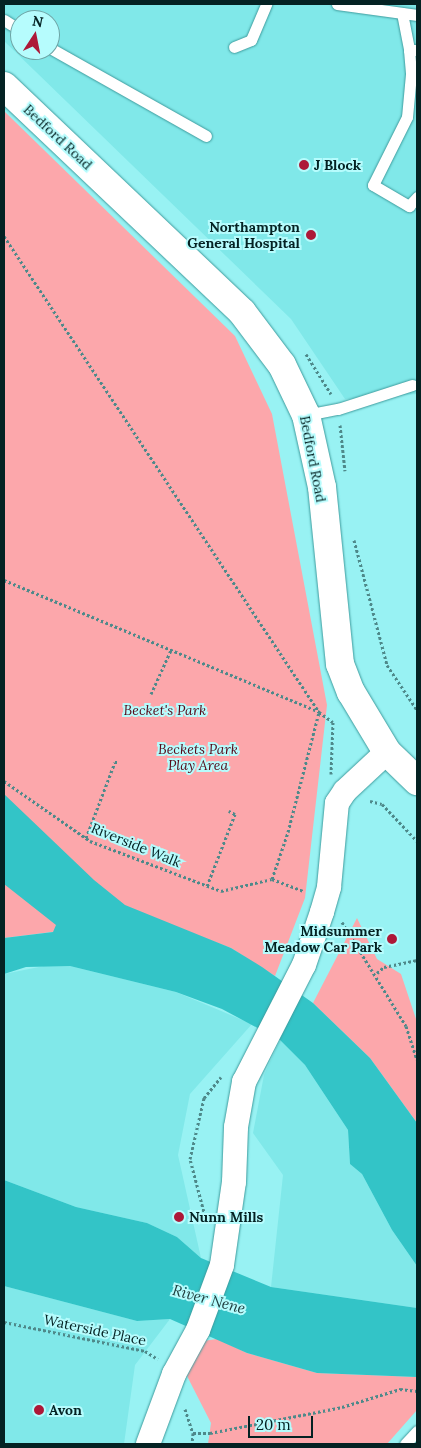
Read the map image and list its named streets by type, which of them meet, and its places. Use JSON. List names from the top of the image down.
{
  "streets": {
    "main road": ["Bedford Road"],
    "path": ["Riverside Walk", "Waterside Place"]
  },
  "water": ["River Nene"],
  "parks": ["Becket's Park", "Beckets Park Play Area"],
  "places": [
    "J Block",
    "Northampton General Hospital",
    "Midsummer Meadow Car Park",
    "Nunn Mills",
    "Avon"
  ],
  "scale_bar": "20 m",
  "north": "top"
}
